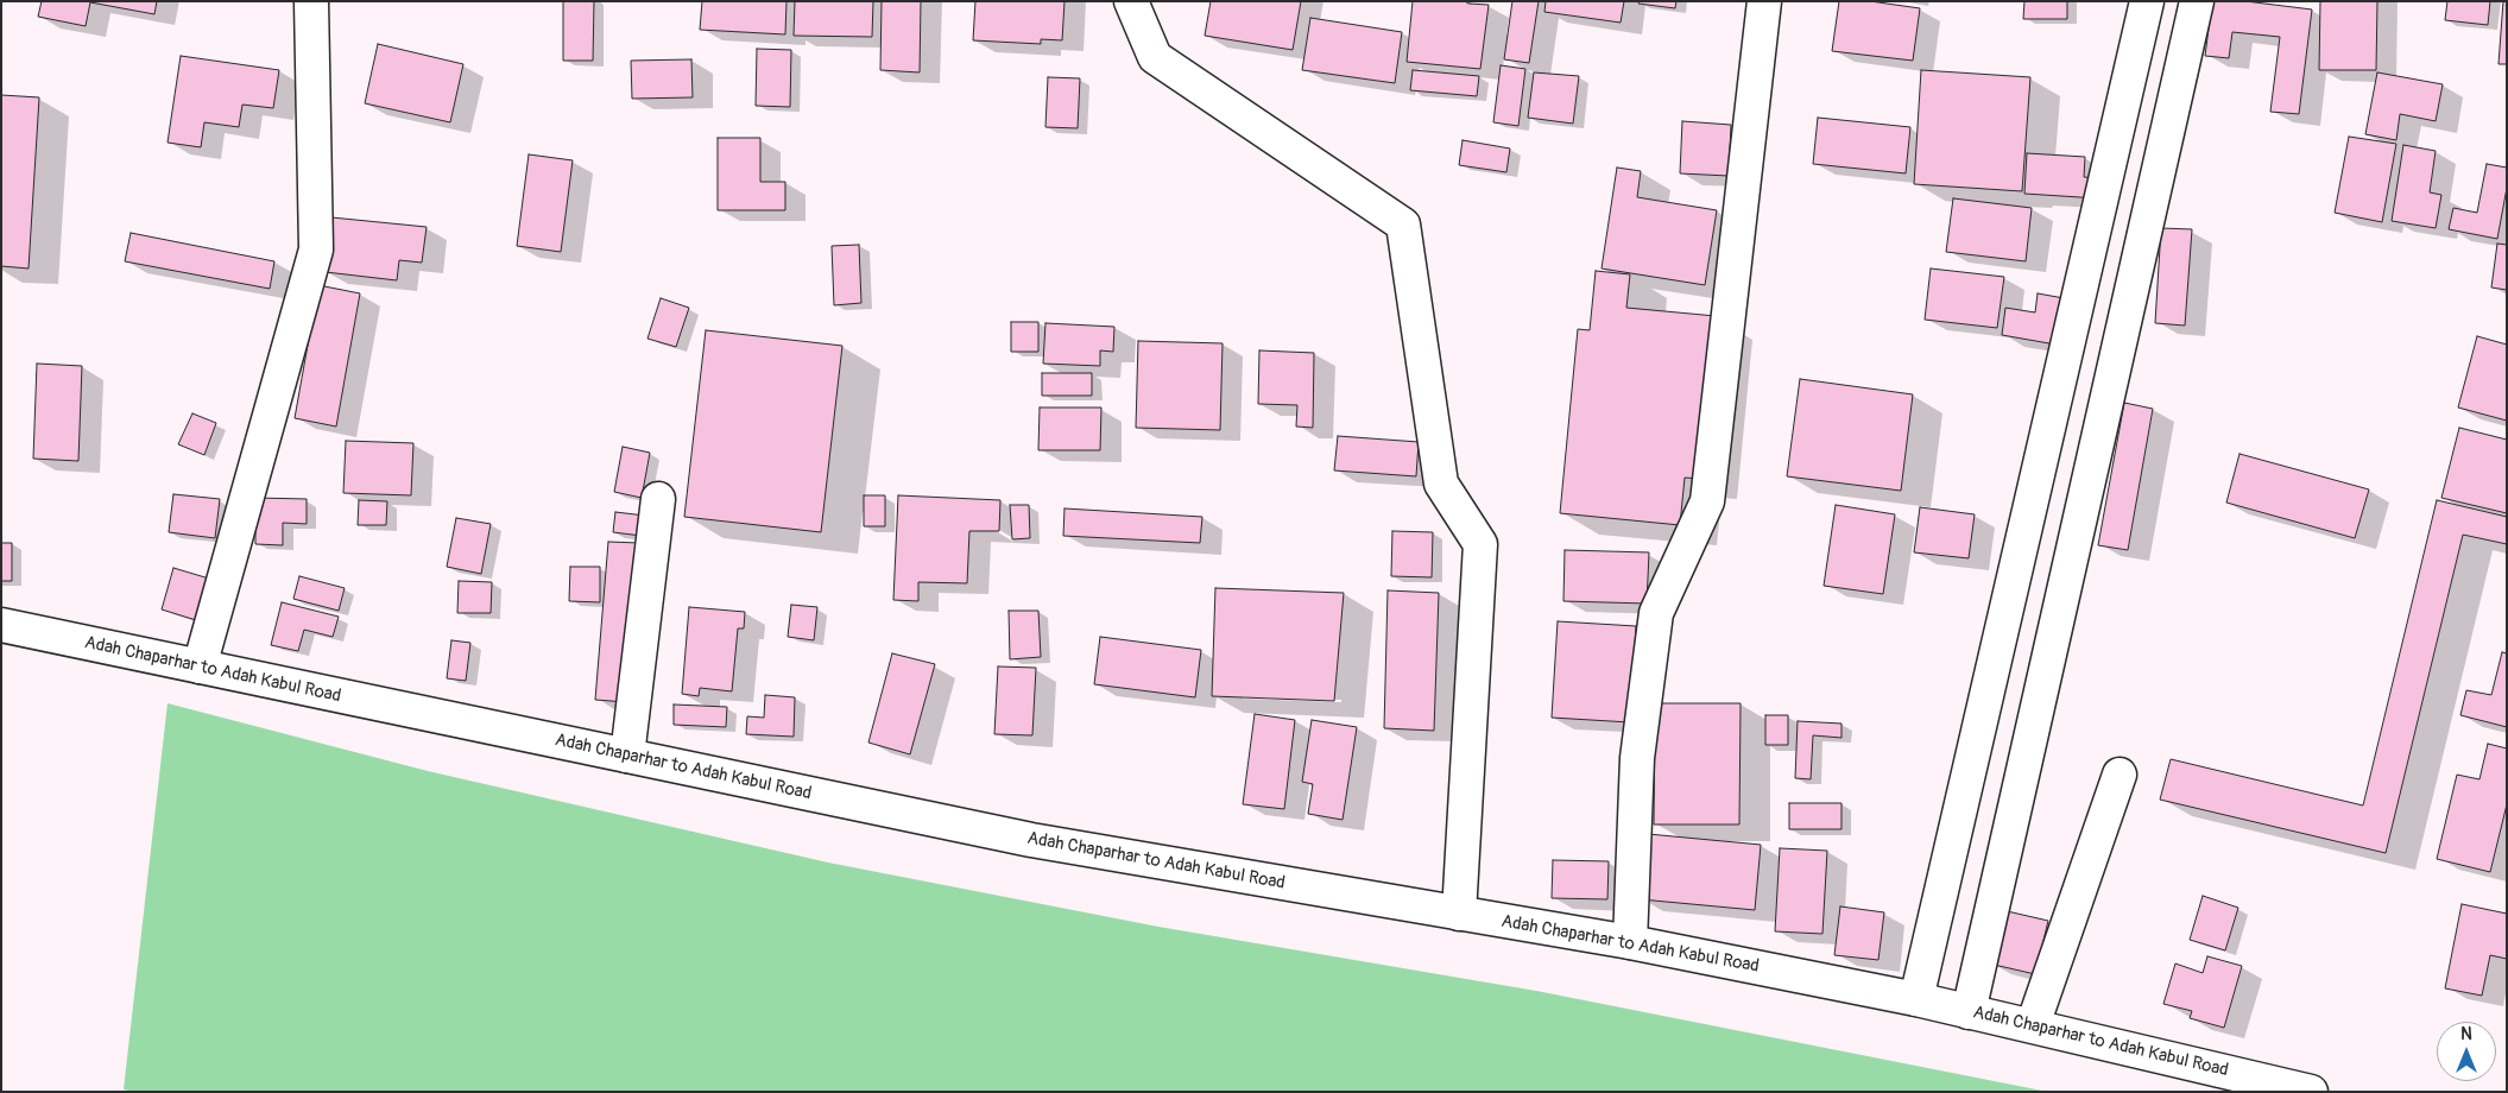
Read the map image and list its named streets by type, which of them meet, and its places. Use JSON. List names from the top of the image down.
{
  "streets": {
    "street": ["Adah Chaparhar to Adah Kabul Road"]
  },
  "north": "top"
}
